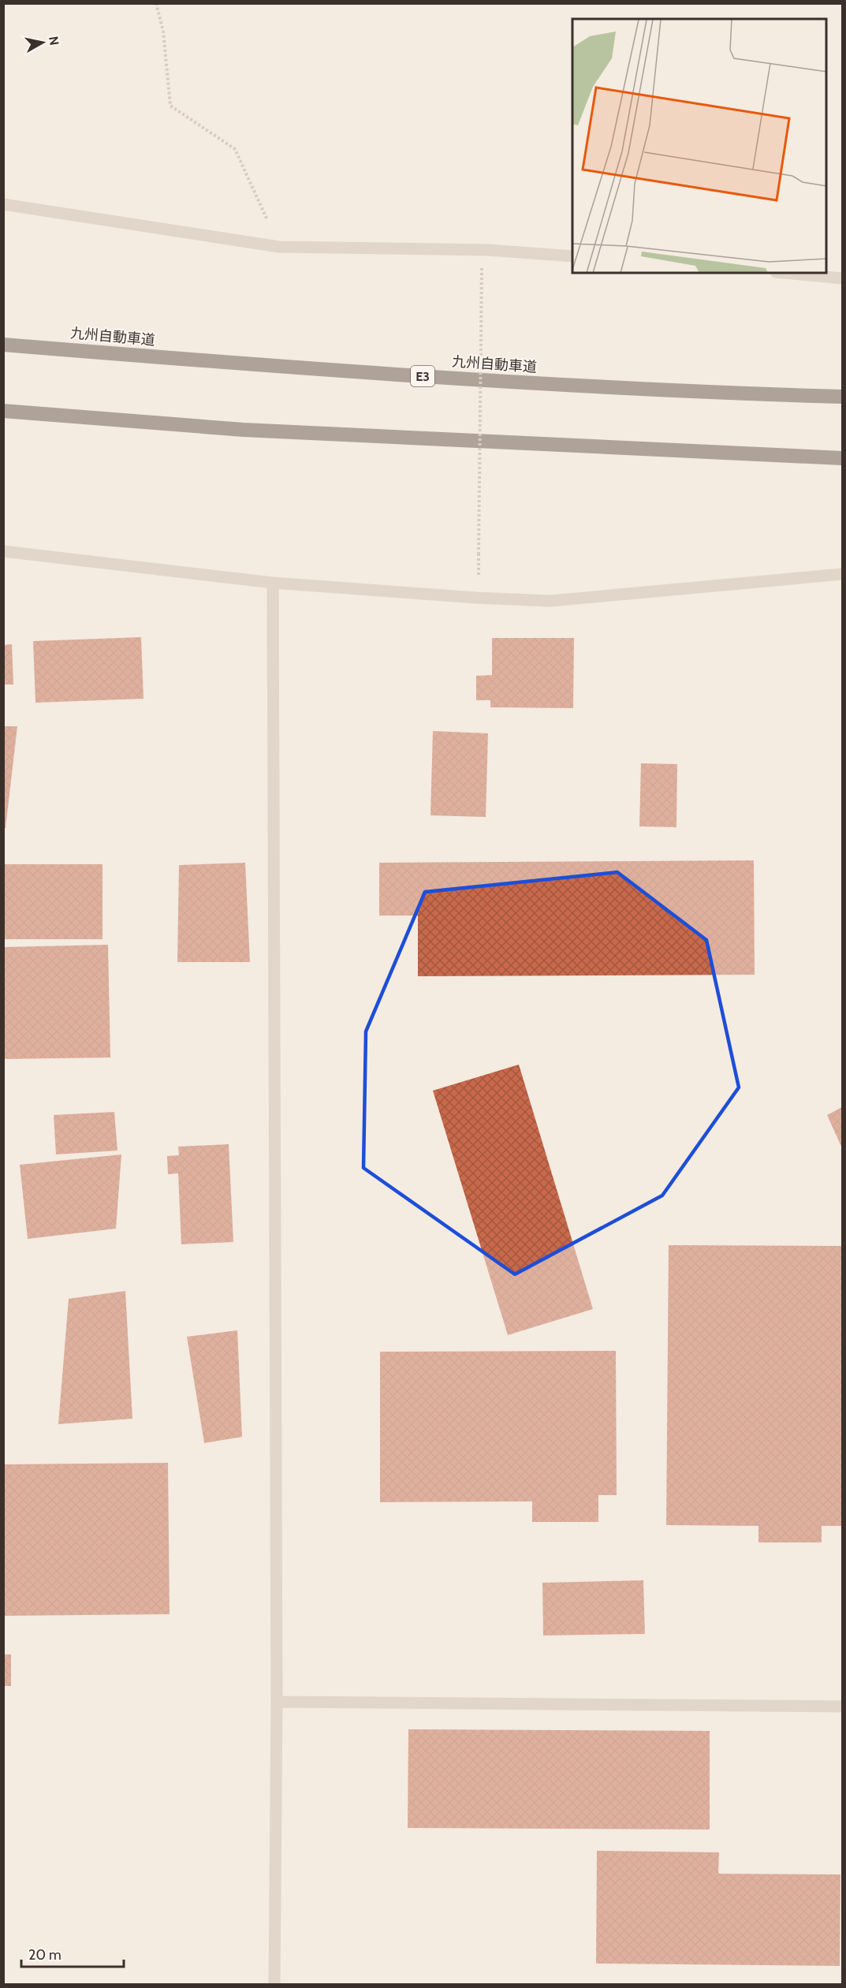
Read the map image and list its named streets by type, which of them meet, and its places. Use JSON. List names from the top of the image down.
{
  "streets": {
    "highway": ["九州自動車道", "E3"]
  },
  "scale_bar": "20 m",
  "north": "right"
}
